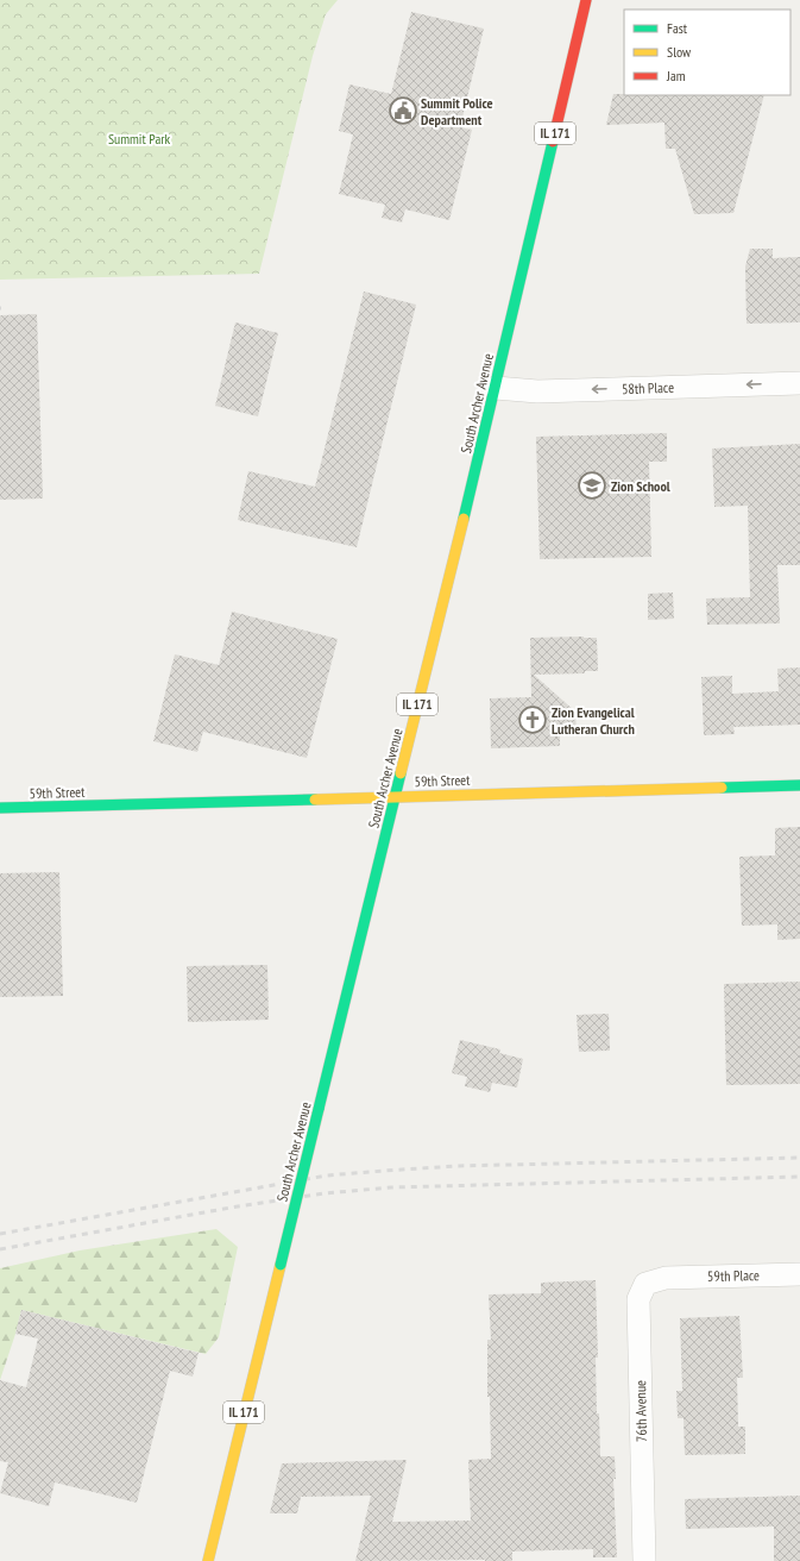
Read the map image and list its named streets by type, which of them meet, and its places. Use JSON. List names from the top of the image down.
{
  "streets": {
    "main road": ["IL 171", "South Archer Avenue", "59th Street"],
    "street": ["58th Place", "59th Place", "76th Avenue"]
  },
  "crossings": [
    ["58th Place", "South Archer Avenue"],
    ["South Archer Avenue", "59th Street"],
    ["59th Place", "76th Avenue"]
  ],
  "one_way": ["58th Place"],
  "parks": ["Summit Park"],
  "places": {
    "public building": ["Summit Police Department"],
    "school or university": ["Zion School"],
    "church": ["Zion Evangelical Lutheran Church"]
  },
  "legend": ["Fast", "Slow", "Jam"]
}
